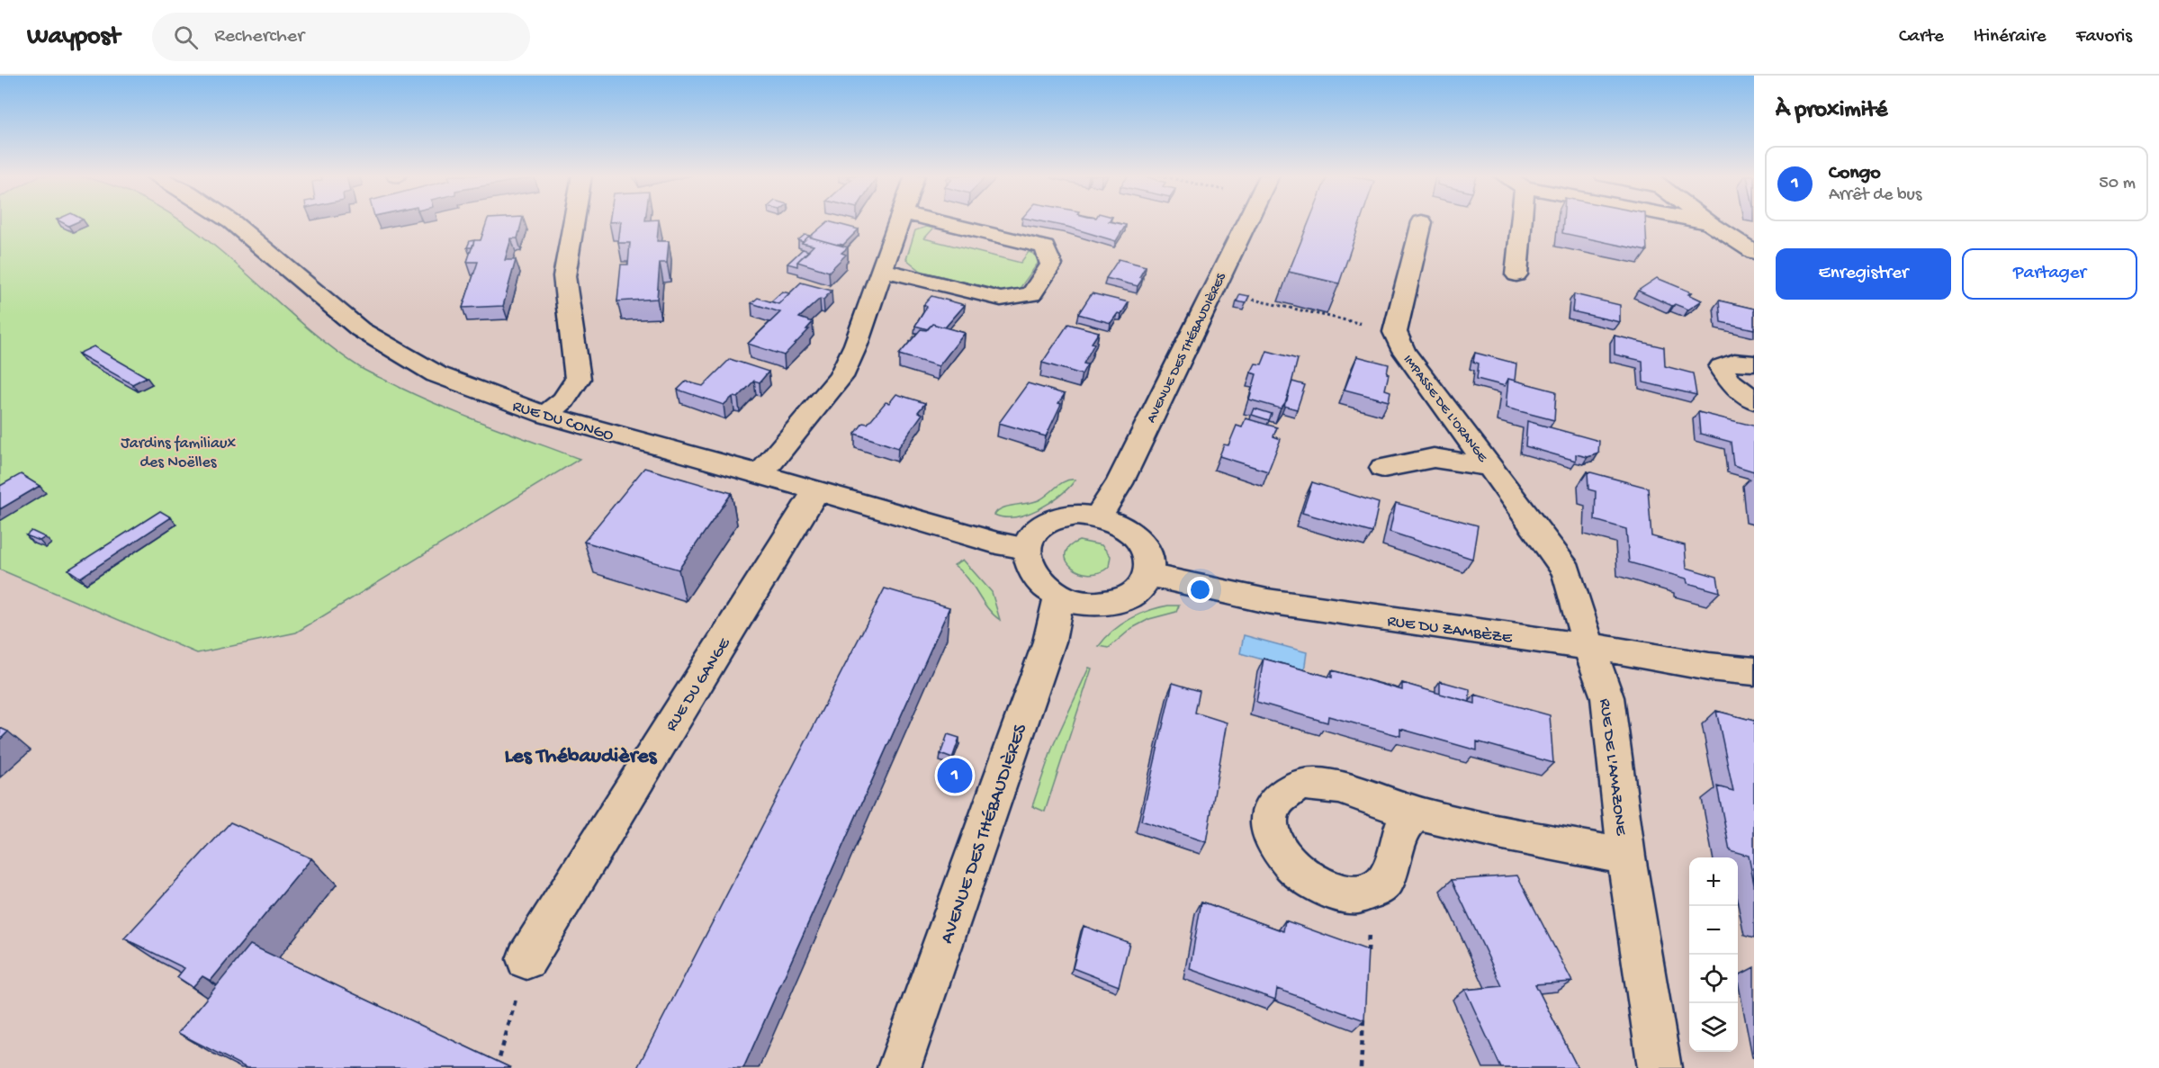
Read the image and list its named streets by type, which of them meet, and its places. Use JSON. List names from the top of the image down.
{
  "streets": {
    "street": [
      "AVENUE DES THÉBAUDIÈRES",
      "IMPASSE DE L'ORANGE",
      "RUE DU CONGO",
      "RUE DU ZAMBÈZE",
      "RUE DU GANGE",
      "RUE DE L'AMAZONE"
    ]
  },
  "crossings": [
    ["AVENUE DES THÉBAUDIÈRES", "RUE DU CONGO"],
    ["AVENUE DES THÉBAUDIÈRES", "RUE DU ZAMBÈZE"],
    ["IMPASSE DE L'ORANGE", "RUE DU ZAMBÈZE"],
    ["IMPASSE DE L'ORANGE", "RUE DE L'AMAZONE"],
    ["RUE DU CONGO", "RUE DU ZAMBÈZE"],
    ["RUE DU CONGO", "RUE DU GANGE"],
    ["RUE DU ZAMBÈZE", "RUE DE L'AMAZONE"]
  ],
  "districts": ["Les Thébaudières"],
  "parks": ["Jardins familiaux des Noëlles"],
  "page": {
    "header": "Waypost",
    "search": "Rechercher",
    "nav": ["Carte", "Itinéraire", "Favoris"],
    "heading": "À proximité",
    "list": [
      {
        "mark": "1",
        "name": "Congo",
        "note": "Arrêt de bus",
        "value": "50 m"
      }
    ],
    "buttons": ["Enregistrer", "Partager"],
    "pins": "1",
    "map_buttons": ["+", "−"]
  }
}
